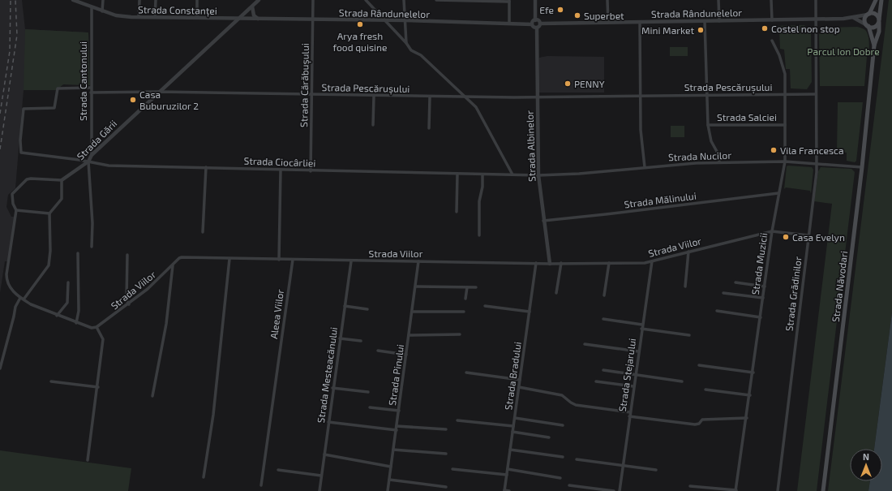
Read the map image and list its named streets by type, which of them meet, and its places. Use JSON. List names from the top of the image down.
{
  "streets": {
    "main road": ["Strada Năvodari"],
    "street": [
      "Strada Constanței",
      "Strada Rândunelelor",
      "Strada Cantonului",
      "Strada Cărăbușului",
      "Strada Pescărușului",
      "Strada Salciei",
      "Strada Gării",
      "Strada Albinelor",
      "Strada Nucilor",
      "Strada Ciocârliei",
      "Strada Mălinului",
      "Strada Viilor",
      "Strada Muzicii",
      "Strada Grădinilor",
      "Aleea Viilor",
      "Strada Mesteacănului",
      "Strada Pinului",
      "Strada Stejarului",
      "Strada Bradului"
    ]
  },
  "crossings": [
    ["Strada Constanței", "Strada Rândunelelor"],
    ["Strada Constanței", "Strada Cantonului"],
    ["Strada Constanței", "Strada Gării"],
    ["Strada Rândunelelor", "Strada Cărăbușului"],
    ["Strada Rândunelelor", "Strada Salciei"],
    ["Strada Rândunelelor", "Strada Gării"],
    ["Strada Rândunelelor", "Strada Albinelor"],
    ["Strada Rândunelelor", "Strada Năvodari"],
    ["Strada Rândunelelor", "Strada Grădinilor"],
    ["Strada Cantonului", "Strada Pescărușului"],
    ["Strada Cantonului", "Strada Gării"],
    ["Strada Cantonului", "Strada Ciocârliei"],
    ["Strada Cărăbușului", "Strada Pescărușului"],
    ["Strada Cărăbușului", "Strada Ciocârliei"],
    ["Strada Pescărușului", "Strada Salciei"],
    ["Strada Pescărușului", "Strada Gării"],
    ["Strada Pescărușului", "Strada Albinelor"],
    ["Strada Pescărușului", "Strada Muzicii"],
    ["Strada Pescărușului", "Strada Grădinilor"],
    ["Strada Salciei", "Strada Nucilor"],
    ["Strada Salciei", "Strada Muzicii"],
    ["Strada Gării", "Strada Ciocârliei"],
    ["Strada Albinelor", "Strada Nucilor"],
    ["Strada Albinelor", "Strada Ciocârliei"],
    ["Strada Albinelor", "Strada Mălinului"],
    ["Strada Albinelor", "Strada Viilor"],
    ["Strada Nucilor", "Strada Ciocârliei"],
    ["Strada Nucilor", "Strada Muzicii"],
    ["Strada Nucilor", "Strada Năvodari"],
    ["Strada Nucilor", "Strada Grădinilor"],
    ["Strada Mălinului", "Strada Muzicii"],
    ["Strada Viilor", "Strada Muzicii"],
    ["Strada Viilor", "Strada Grădinilor"],
    ["Strada Viilor", "Aleea Viilor"],
    ["Strada Viilor", "Strada Mesteacănului"],
    ["Strada Viilor", "Strada Pinului"],
    ["Strada Viilor", "Strada Stejarului"],
    ["Strada Viilor", "Strada Bradului"]
  ],
  "parks": ["Parcul Ion Dobre"],
  "places": [
    "Efe",
    "Superbet",
    "Arya fresh food quisine",
    "Costel non stop",
    "Mini Market",
    "PENNY",
    "Casa Buburuzilor 2",
    "Vila Francesca",
    "Casa Evelyn"
  ],
  "north": "top"
}
